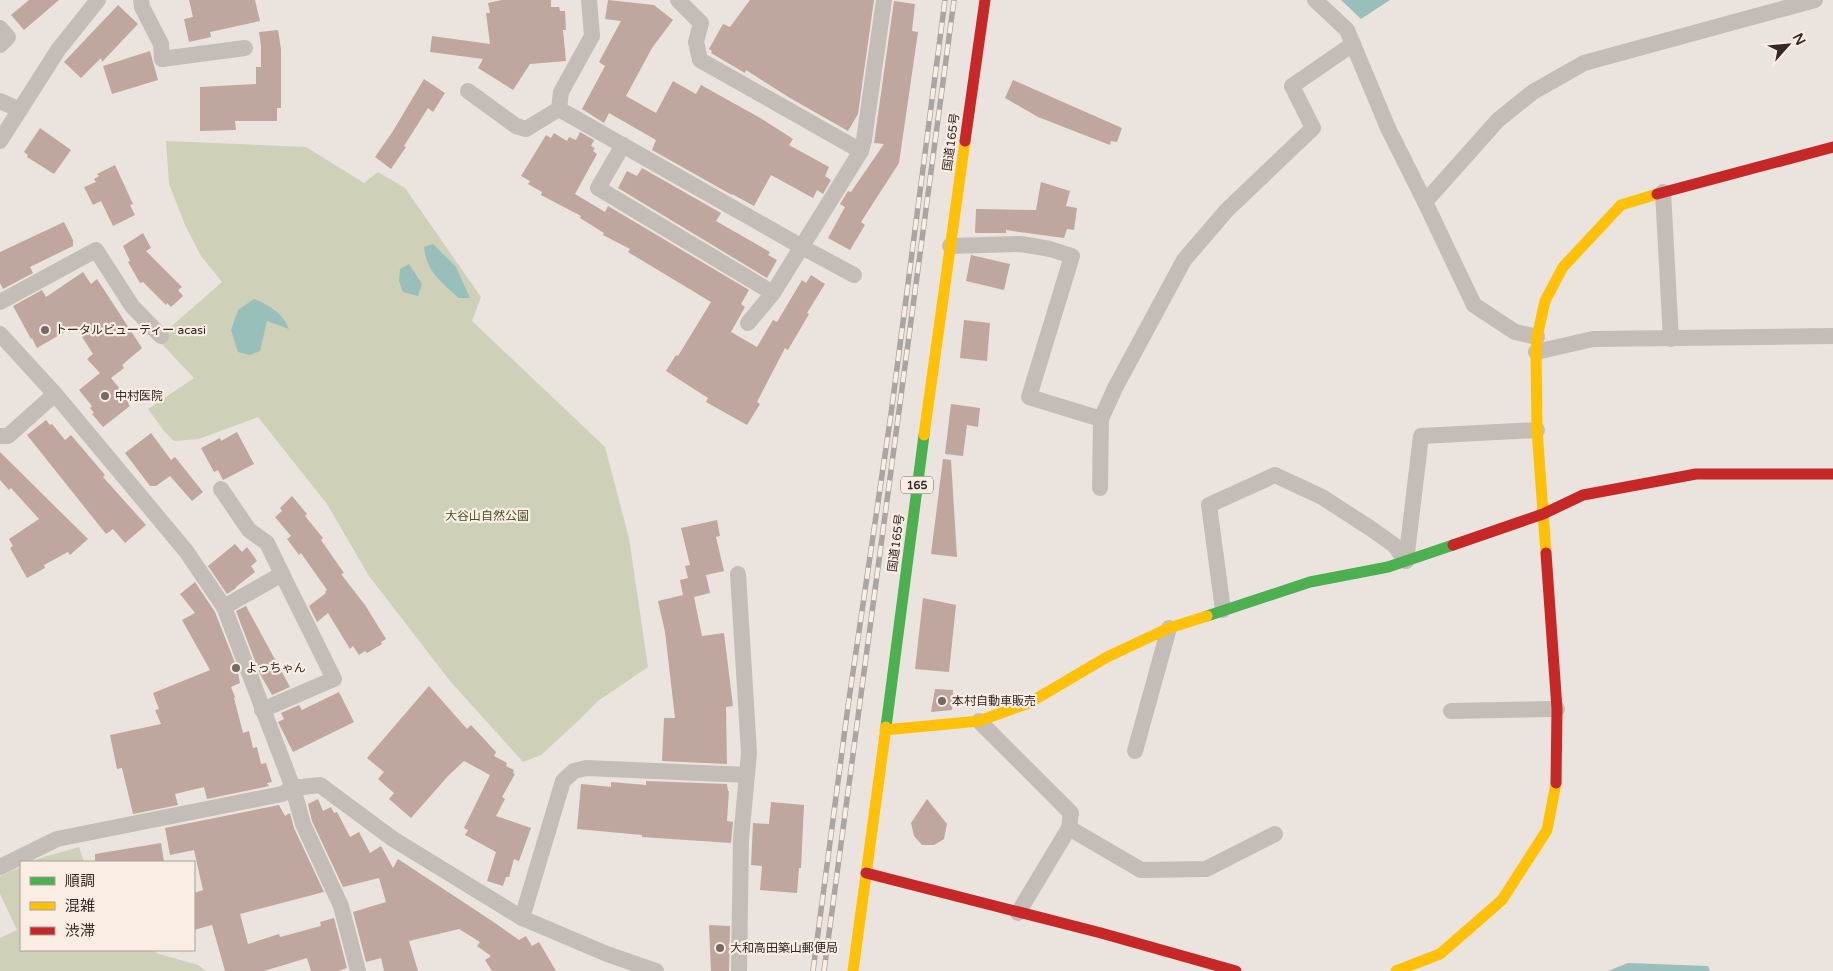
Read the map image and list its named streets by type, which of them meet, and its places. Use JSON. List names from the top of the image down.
{
  "streets": {
    "main road": ["国道165号", "165"]
  },
  "parks": ["大谷山自然公園"],
  "places": [
    "トータルビューティー acasi",
    "中村医院",
    "よっちゃん",
    "本村自動車販売",
    "大和高田築山郵便局"
  ],
  "legend": ["順調", "混雑", "渋滞"],
  "north": "top right"
}
